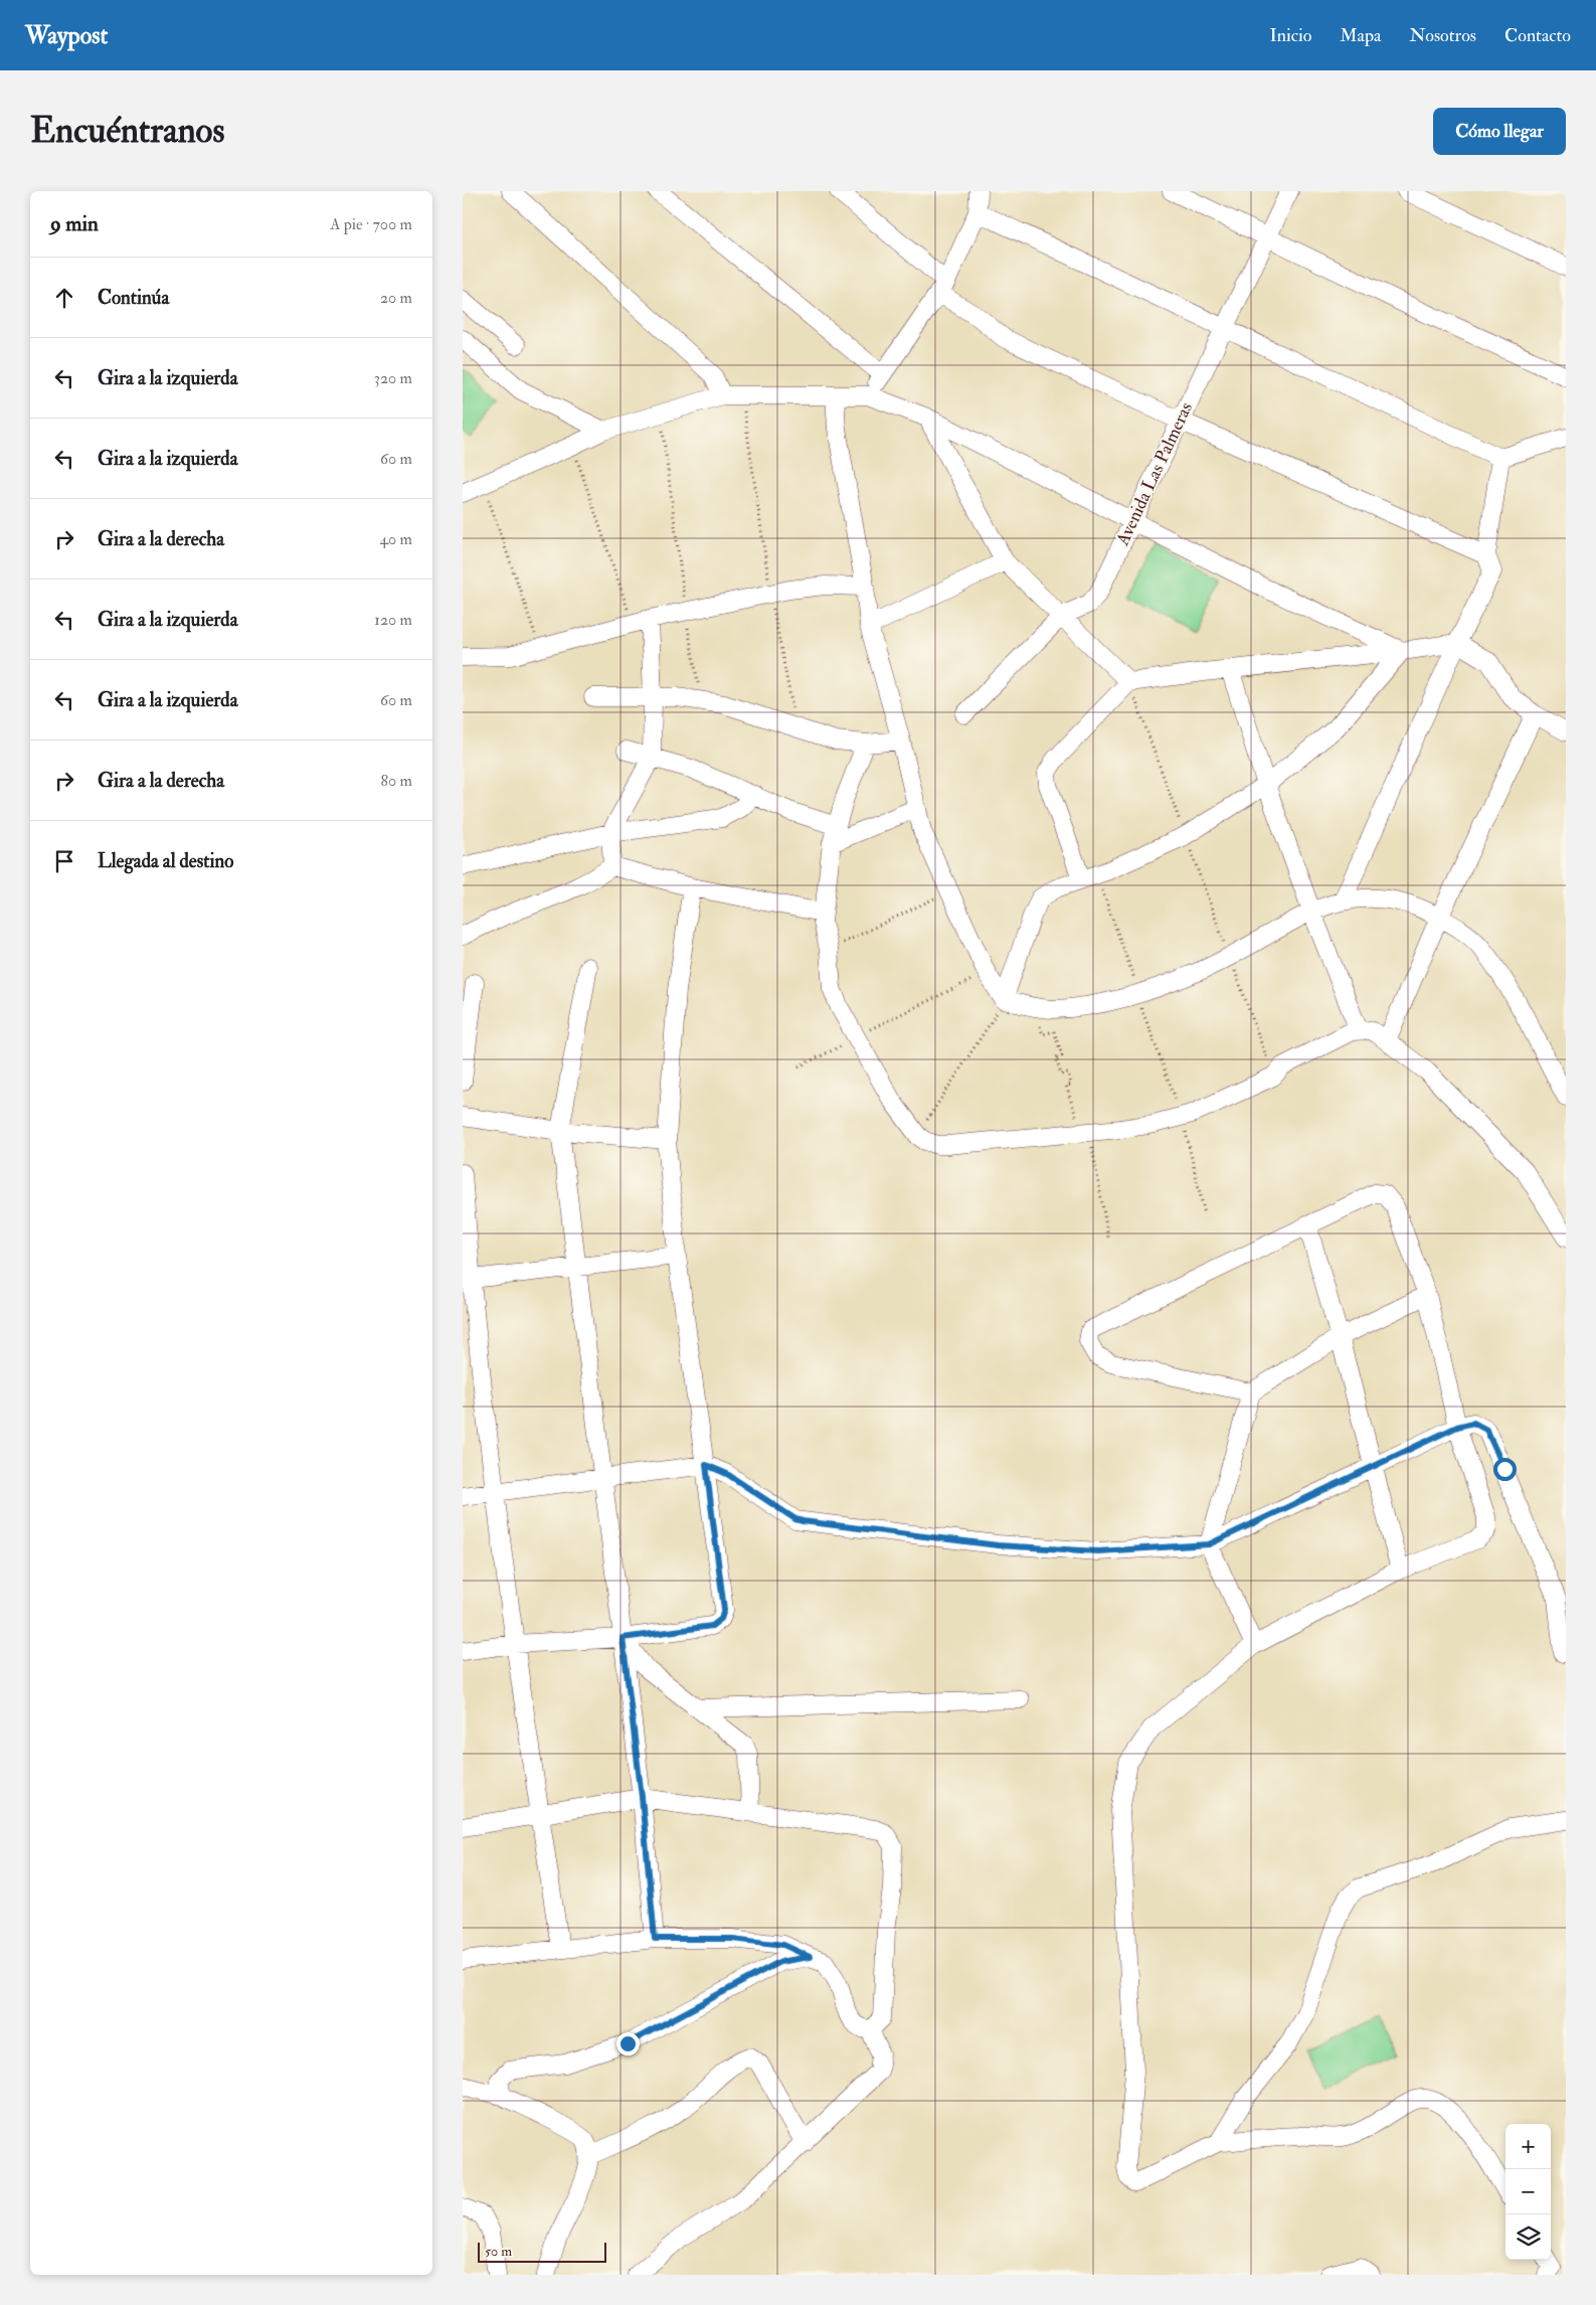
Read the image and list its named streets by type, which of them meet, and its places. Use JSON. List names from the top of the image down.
{
  "streets": {
    "street": ["Avenida Las Palmeras"]
  },
  "scale_bar": "50 m",
  "page": {
    "header": "Waypost",
    "nav": [
      "Inicio",
      "Mapa",
      "Nosotros",
      "Contacto"
    ],
    "buttons": "Cómo llegar",
    "title": "Encuéntranos",
    "heading": ["9 min", "A pie · 700 m"],
    "list": [
      ["Continúa", "20 m"],
      ["Gira a la izquierda", "320 m"],
      ["Gira a la izquierda", "60 m"],
      ["Gira a la derecha", "40 m"],
      ["Gira a la izquierda", "120 m"],
      ["Gira a la izquierda", "60 m"],
      ["Gira a la derecha", "80 m"],
      "Llegada al destino"
    ],
    "map_buttons": ["+", "−"],
    "scale": "50 m"
  }
}
